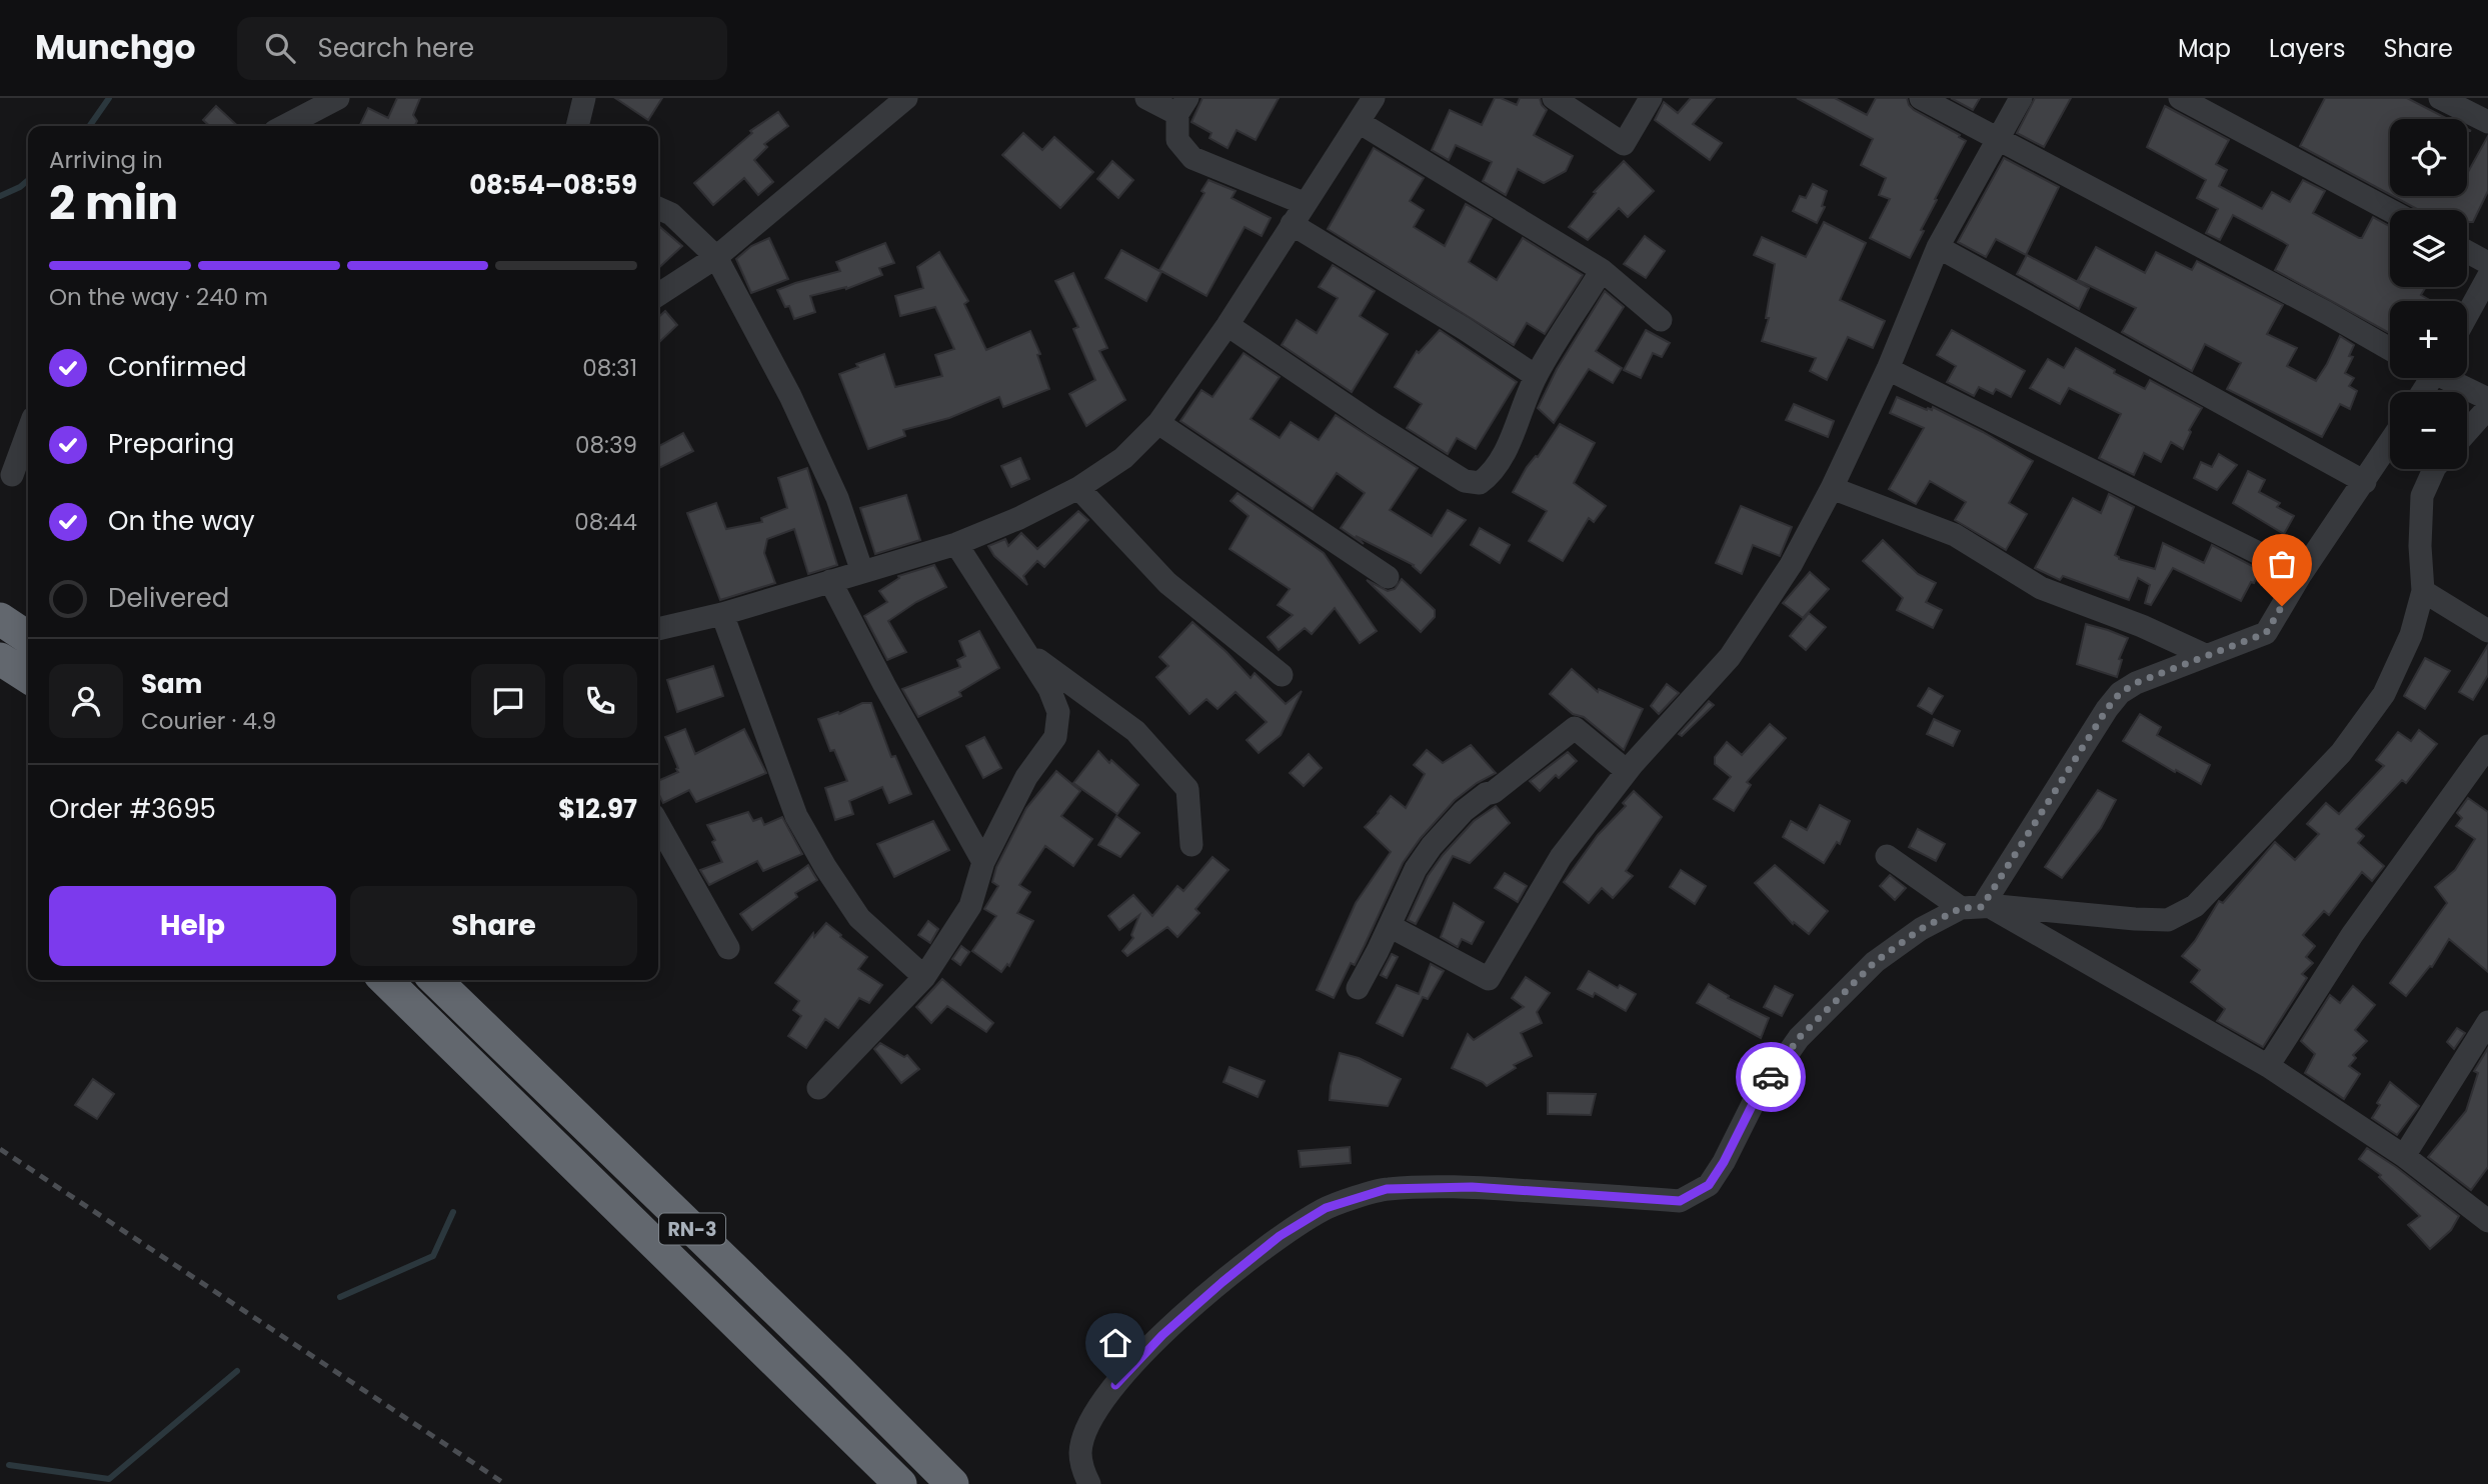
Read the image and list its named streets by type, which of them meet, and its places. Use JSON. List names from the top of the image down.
{
  "streets": {
    "highway": ["RN-3"]
  },
  "page": {
    "header": "Munchgo",
    "search": "Search here",
    "nav": ["Map", "Layers", "Share"],
    "map_buttons": ["+", "−"],
    "heading": ["2 min", "Arriving in", "08:54–08:59"],
    "panel": [
      "Sam",
      "Courier · 4.9",
      "Order #3695",
      "$12.97"
    ],
    "bar": "On the way · 240 m",
    "list": [
      ["Confirmed", "08:31"],
      ["Preparing", "08:39"],
      ["On the way", "08:44"],
      "Delivered"
    ],
    "buttons": ["Help", "Share"]
  }
}
